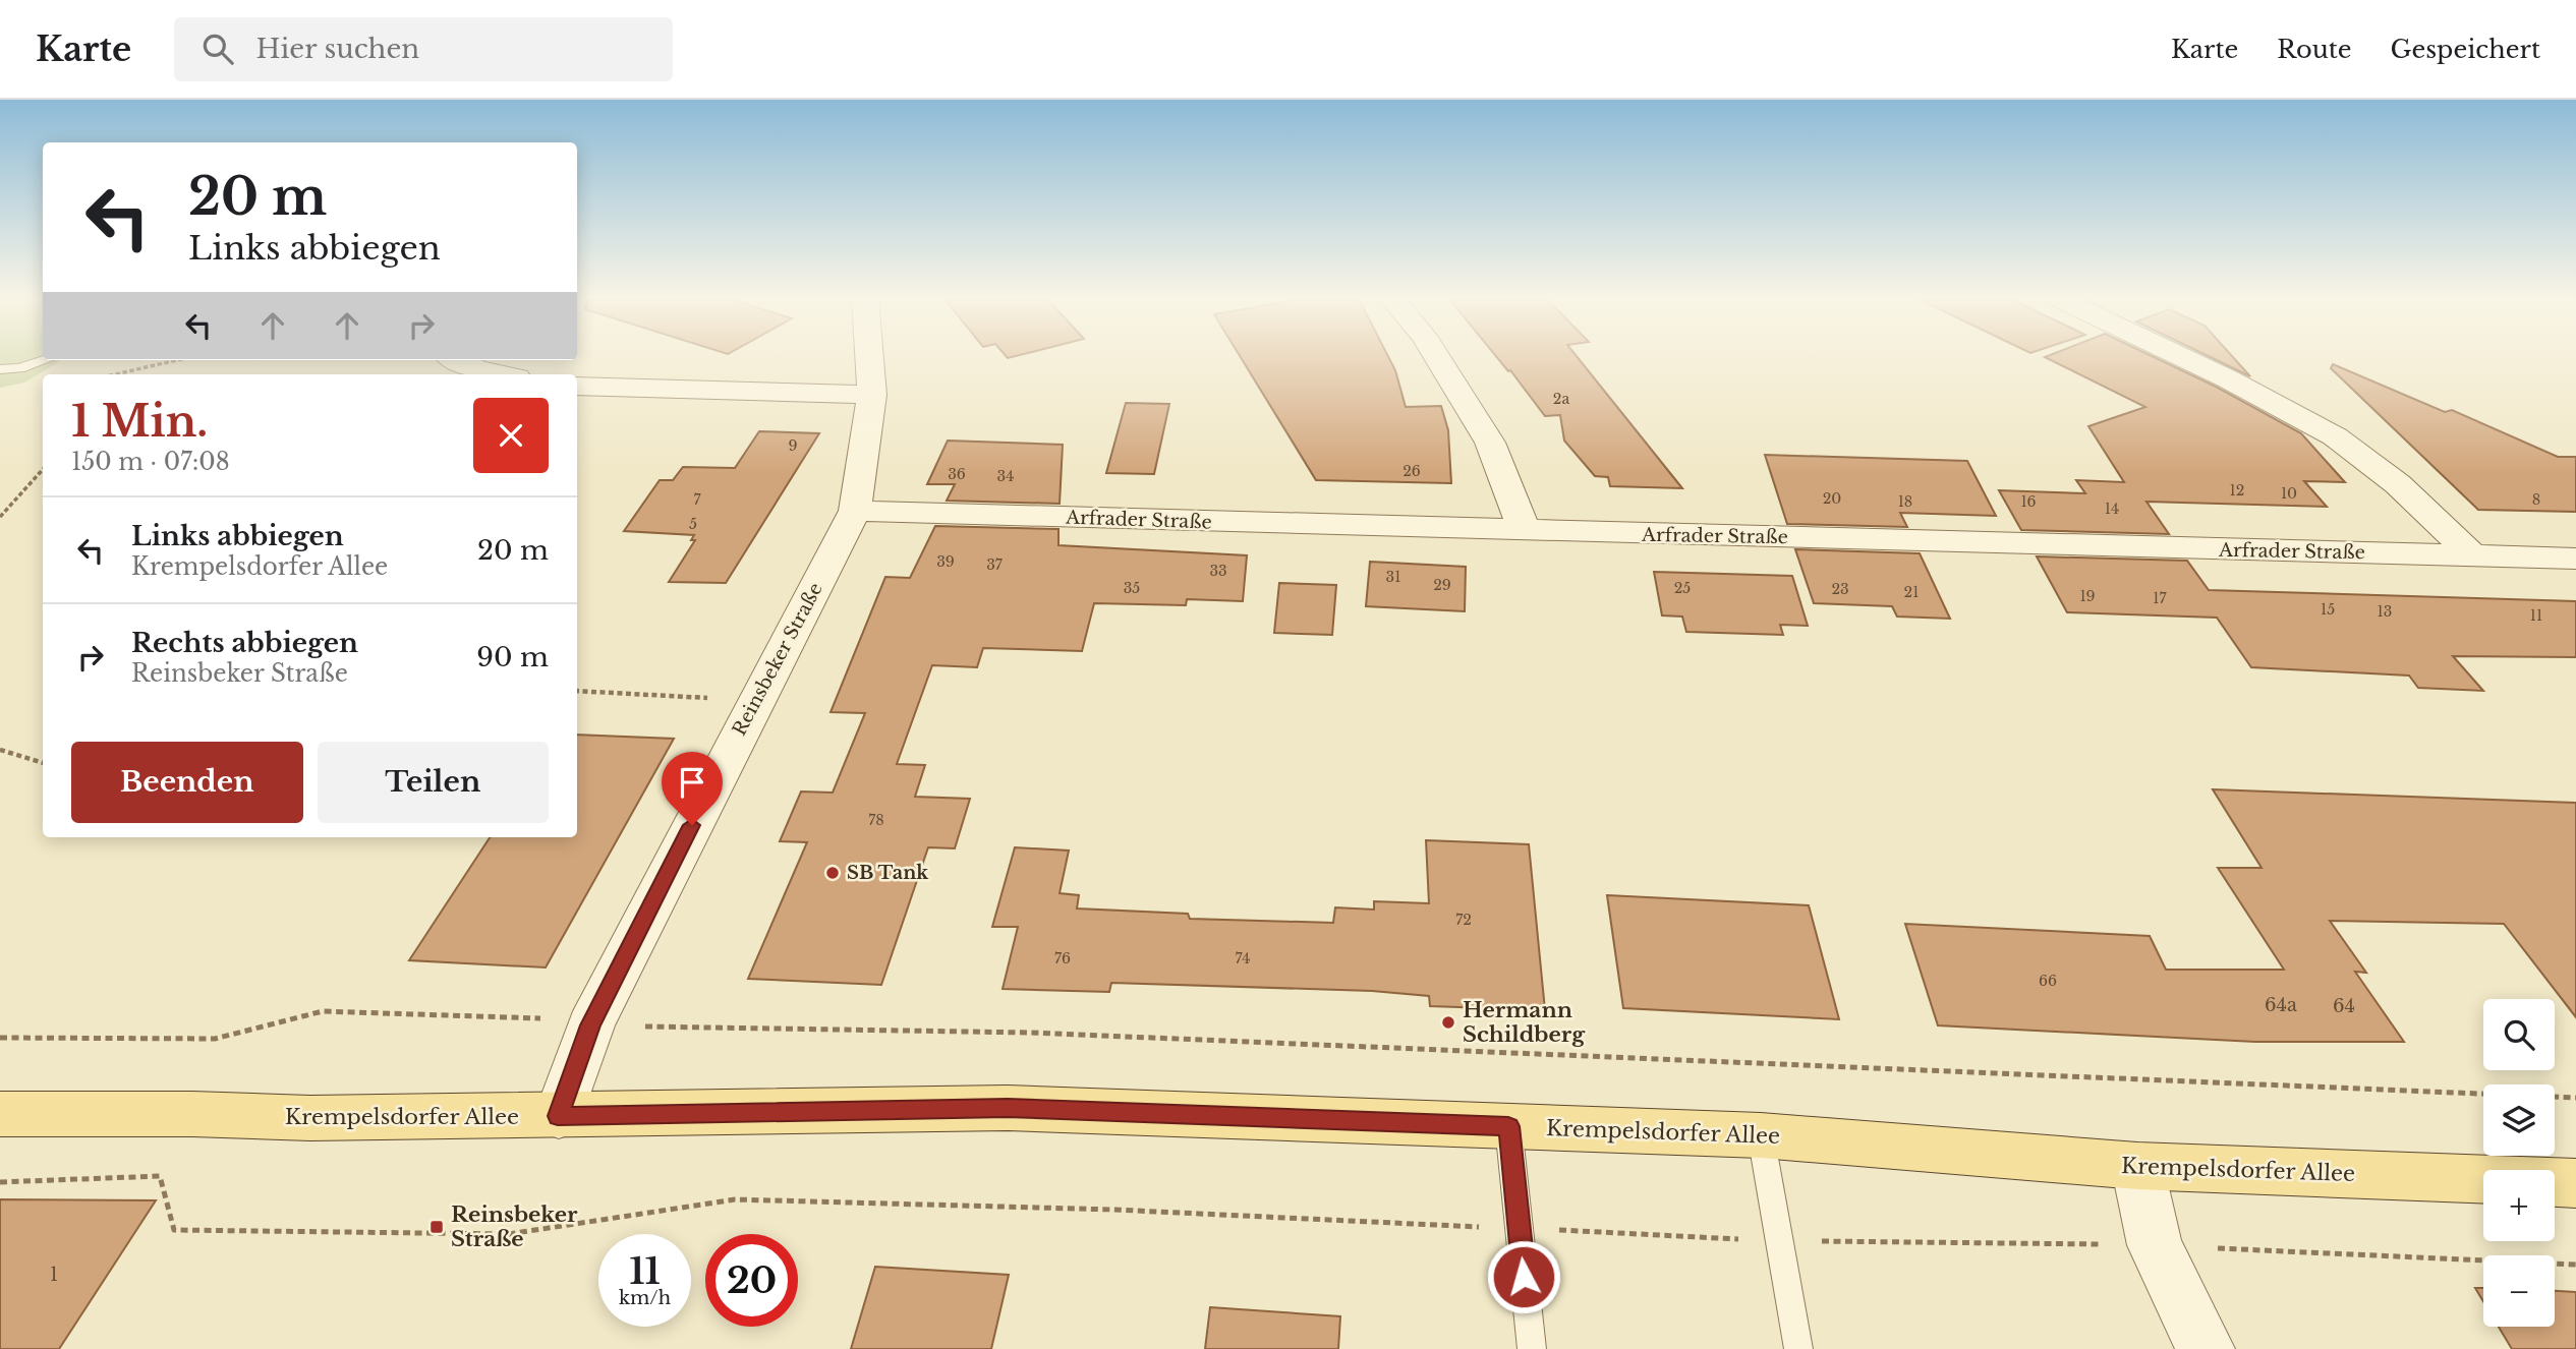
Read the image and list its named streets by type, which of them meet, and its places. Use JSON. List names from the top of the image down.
{
  "streets": {
    "main road": ["Krempelsdorfer Allee"],
    "street": ["Arfrader Straße", "Reinsbeker Straße"]
  },
  "crossings": [
    ["Arfrader Straße", "Reinsbeker Straße"],
    ["Reinsbeker Straße", "Krempelsdorfer Allee"]
  ],
  "places": {
    "other": ["SB Tank", "Hermann Schildberg"],
    "transit": ["Reinsbeker Straße"]
  },
  "house_numbers": [
    "2a",
    "9",
    "26",
    "36",
    "34",
    "12",
    "10",
    "20",
    "7",
    "8",
    "18",
    "16",
    "14",
    "5",
    "39",
    "37",
    "33",
    "31",
    "29",
    "35",
    "25",
    "23",
    "21",
    "19",
    "17",
    "15",
    "13",
    "11",
    "78",
    "72",
    "76",
    "74",
    "66",
    "64a",
    "64",
    "1"
  ],
  "page": {
    "header": "Karte",
    "search": "Hier suchen",
    "nav": ["Karte", "Route", "Gespeichert"],
    "turn": ["20 m", "Links abbiegen"],
    "heading": ["1 Min.", "150 m · 07:08"],
    "list": [
      {
        "name": "Links abbiegen",
        "note": "Krempelsdorfer Allee",
        "value": "20 m"
      },
      {
        "name": "Rechts abbiegen",
        "note": "Reinsbeker Straße",
        "value": "90 m"
      }
    ],
    "buttons": ["Beenden", "Teilen"],
    "map_buttons": ["+", "−"],
    "speed": "11 km/h",
    "limit": "20"
  }
}
